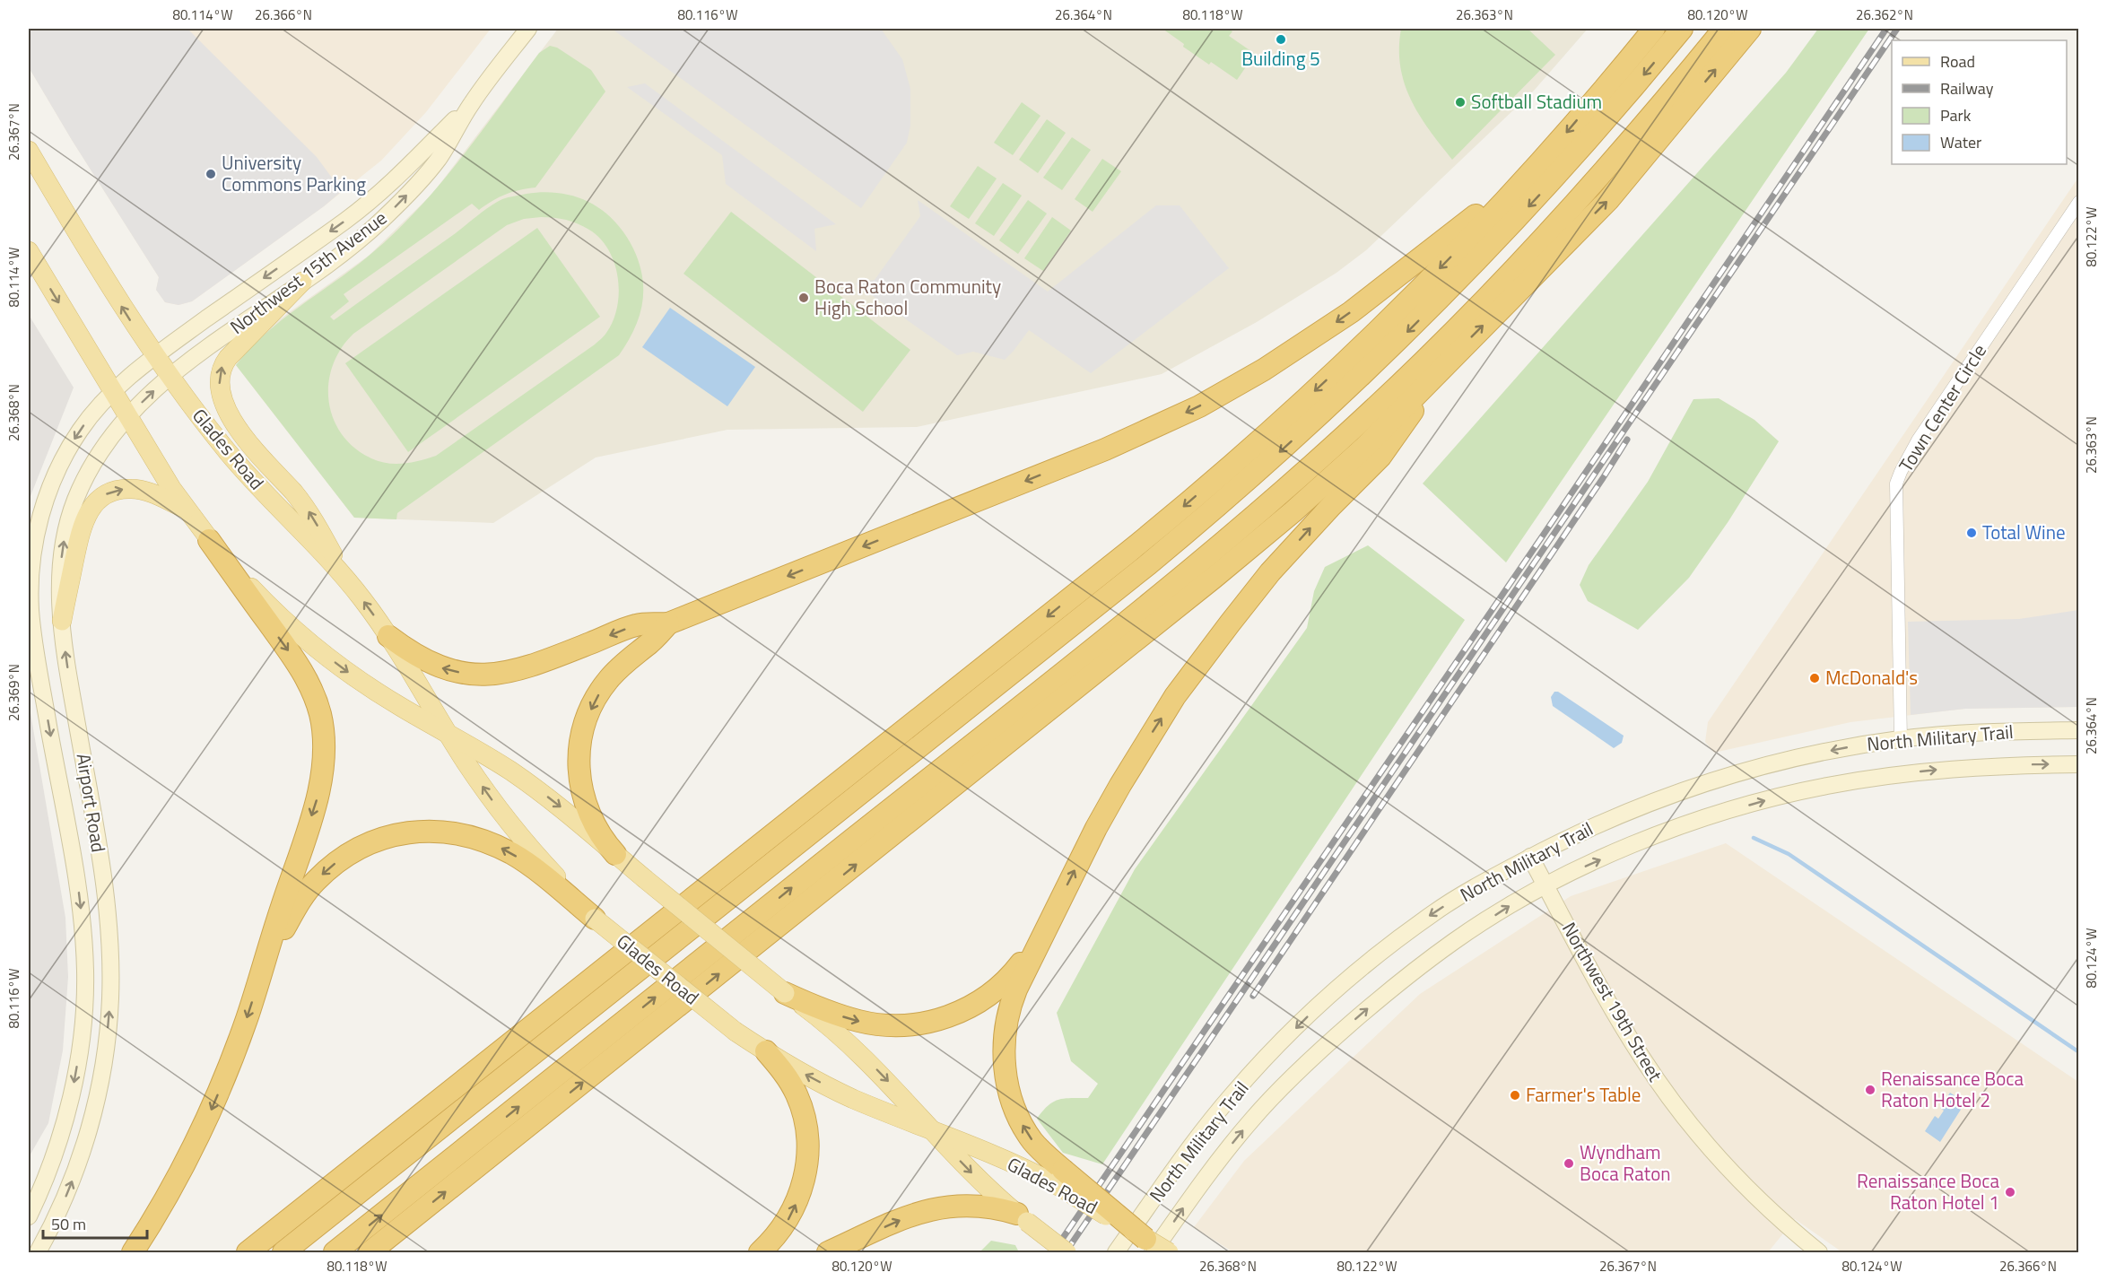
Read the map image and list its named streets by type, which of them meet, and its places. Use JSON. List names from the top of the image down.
{
  "streets": {
    "main road": ["Glades Road"],
    "street": [
      "Northwest 15th Avenue",
      "Town Center Circle",
      "North Military Trail",
      "Airport Road",
      "Northwest 19th Street"
    ]
  },
  "crossings": [
    ["Northwest 15th Avenue", "Glades Road"],
    ["Northwest 15th Avenue", "Airport Road"],
    ["Town Center Circle", "North Military Trail"],
    ["Glades Road", "Airport Road"],
    ["North Military Trail", "Northwest 19th Street"]
  ],
  "places": [
    "Building 5",
    "Softball Stadium",
    "University Commons Parking",
    "Boca Raton Community High School",
    "Total Wine",
    "McDonald's",
    "Renaissance Boca Raton Hotel 2",
    "Farmer's Table",
    "Wyndham Boca Raton",
    "Renaissance Boca Raton Hotel 1"
  ],
  "legend": [
    "Road",
    "Railway",
    "Park",
    "Water"
  ],
  "scale_bar": "50 m",
  "coordinates": [
    "80.114°W",
    "26.366°N",
    "80.116°W",
    "26.364°N",
    "80.118°W",
    "26.363°N",
    "80.120°W",
    "26.362°N",
    "26.367°N",
    "80.122°W",
    "26.368°N",
    "26.369°N",
    "80.124°W"
  ]
}
